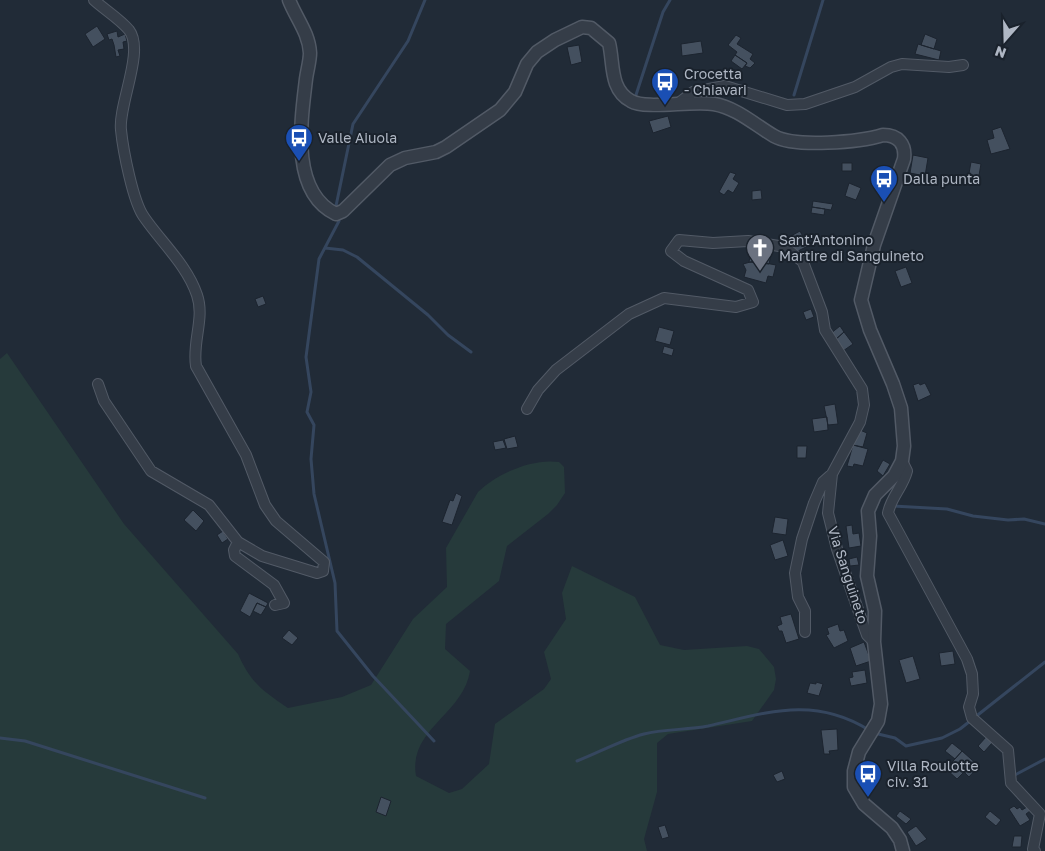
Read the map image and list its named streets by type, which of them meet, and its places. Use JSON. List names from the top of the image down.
{
  "streets": {
    "street": ["Via Sanguineto"]
  },
  "places": {
    "bus stop": [
      "Crocetta - Chiavari",
      "Valle Aiuola",
      "Dalla punta",
      "Villa Roulotte civ. 31"
    ],
    "church": ["Sant'Antonino Martire di Sanguineto"]
  },
  "north": "bottom"
}
